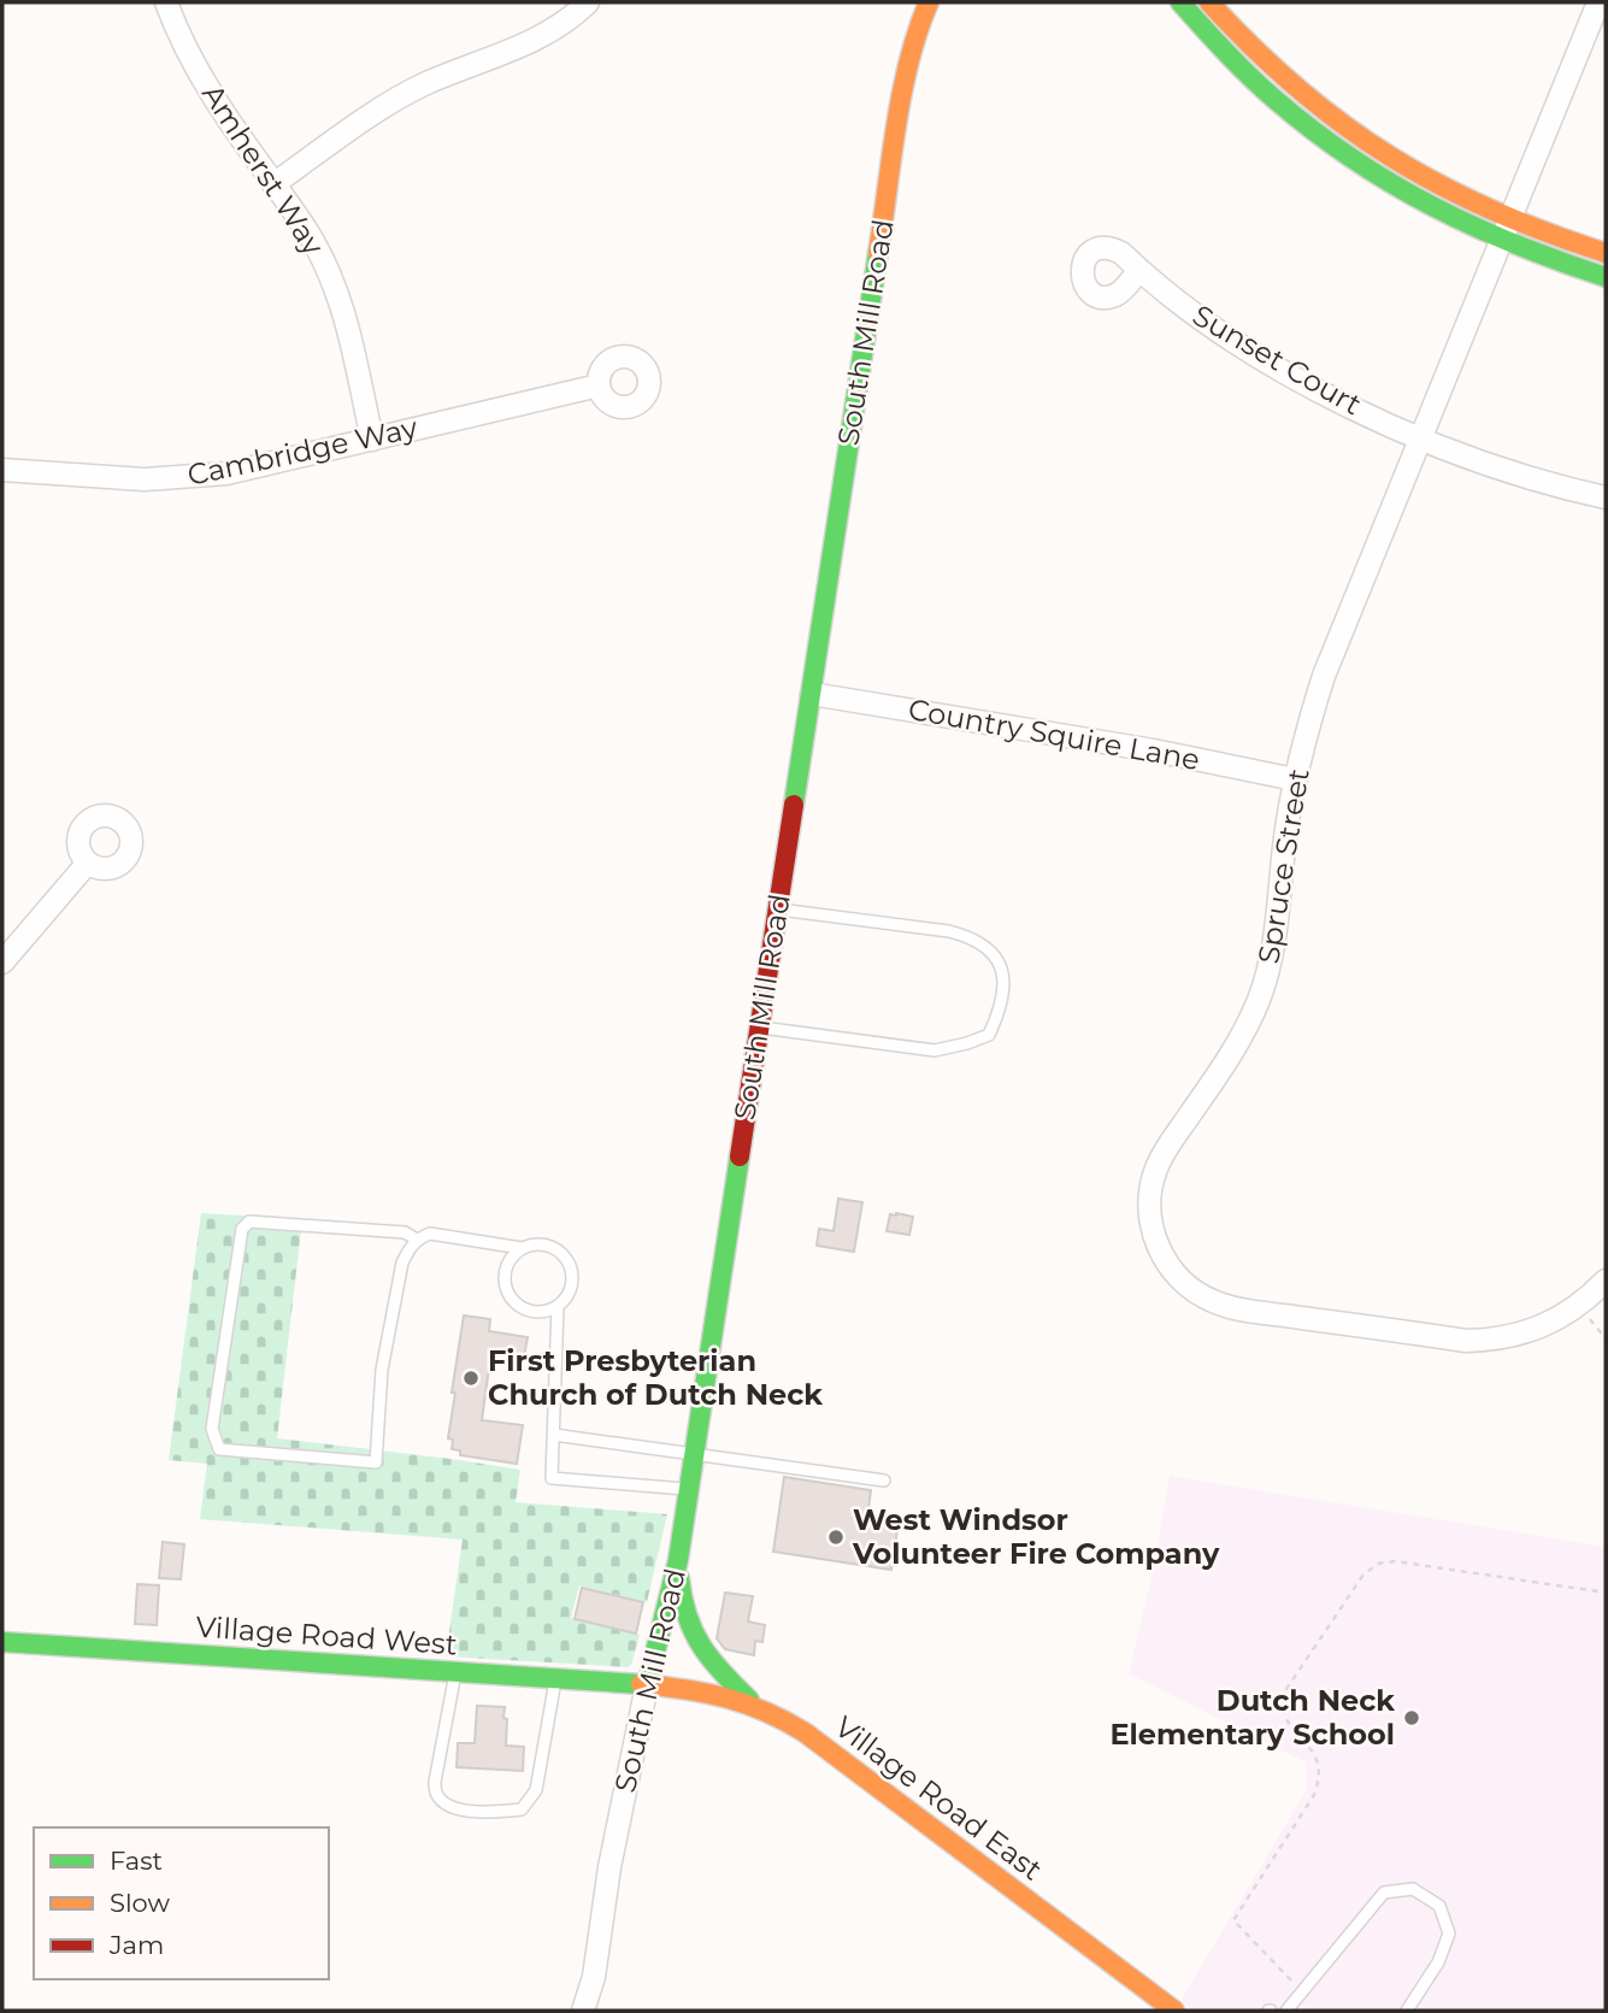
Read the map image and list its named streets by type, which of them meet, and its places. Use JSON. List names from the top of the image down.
{
  "streets": {
    "street": [
      "Amherst Way",
      "South Mill Road",
      "Sunset Court",
      "Cambridge Way",
      "Country Squire Lane",
      "Spruce Street",
      "Village Road West",
      "Village Road East"
    ]
  },
  "crossings": [
    ["Amherst Way", "Cambridge Way"],
    ["South Mill Road", "Country Squire Lane"],
    ["South Mill Road", "Village Road West"],
    ["South Mill Road", "Village Road East"],
    ["Sunset Court", "Spruce Street"],
    ["Country Squire Lane", "Spruce Street"],
    ["Village Road West", "Village Road East"]
  ],
  "places": ["First Presbyterian Church of Dutch Neck", "West Windsor Volunteer Fire Company", "Dutch Neck Elementary School"],
  "legend": ["Fast", "Slow", "Jam"]
}
